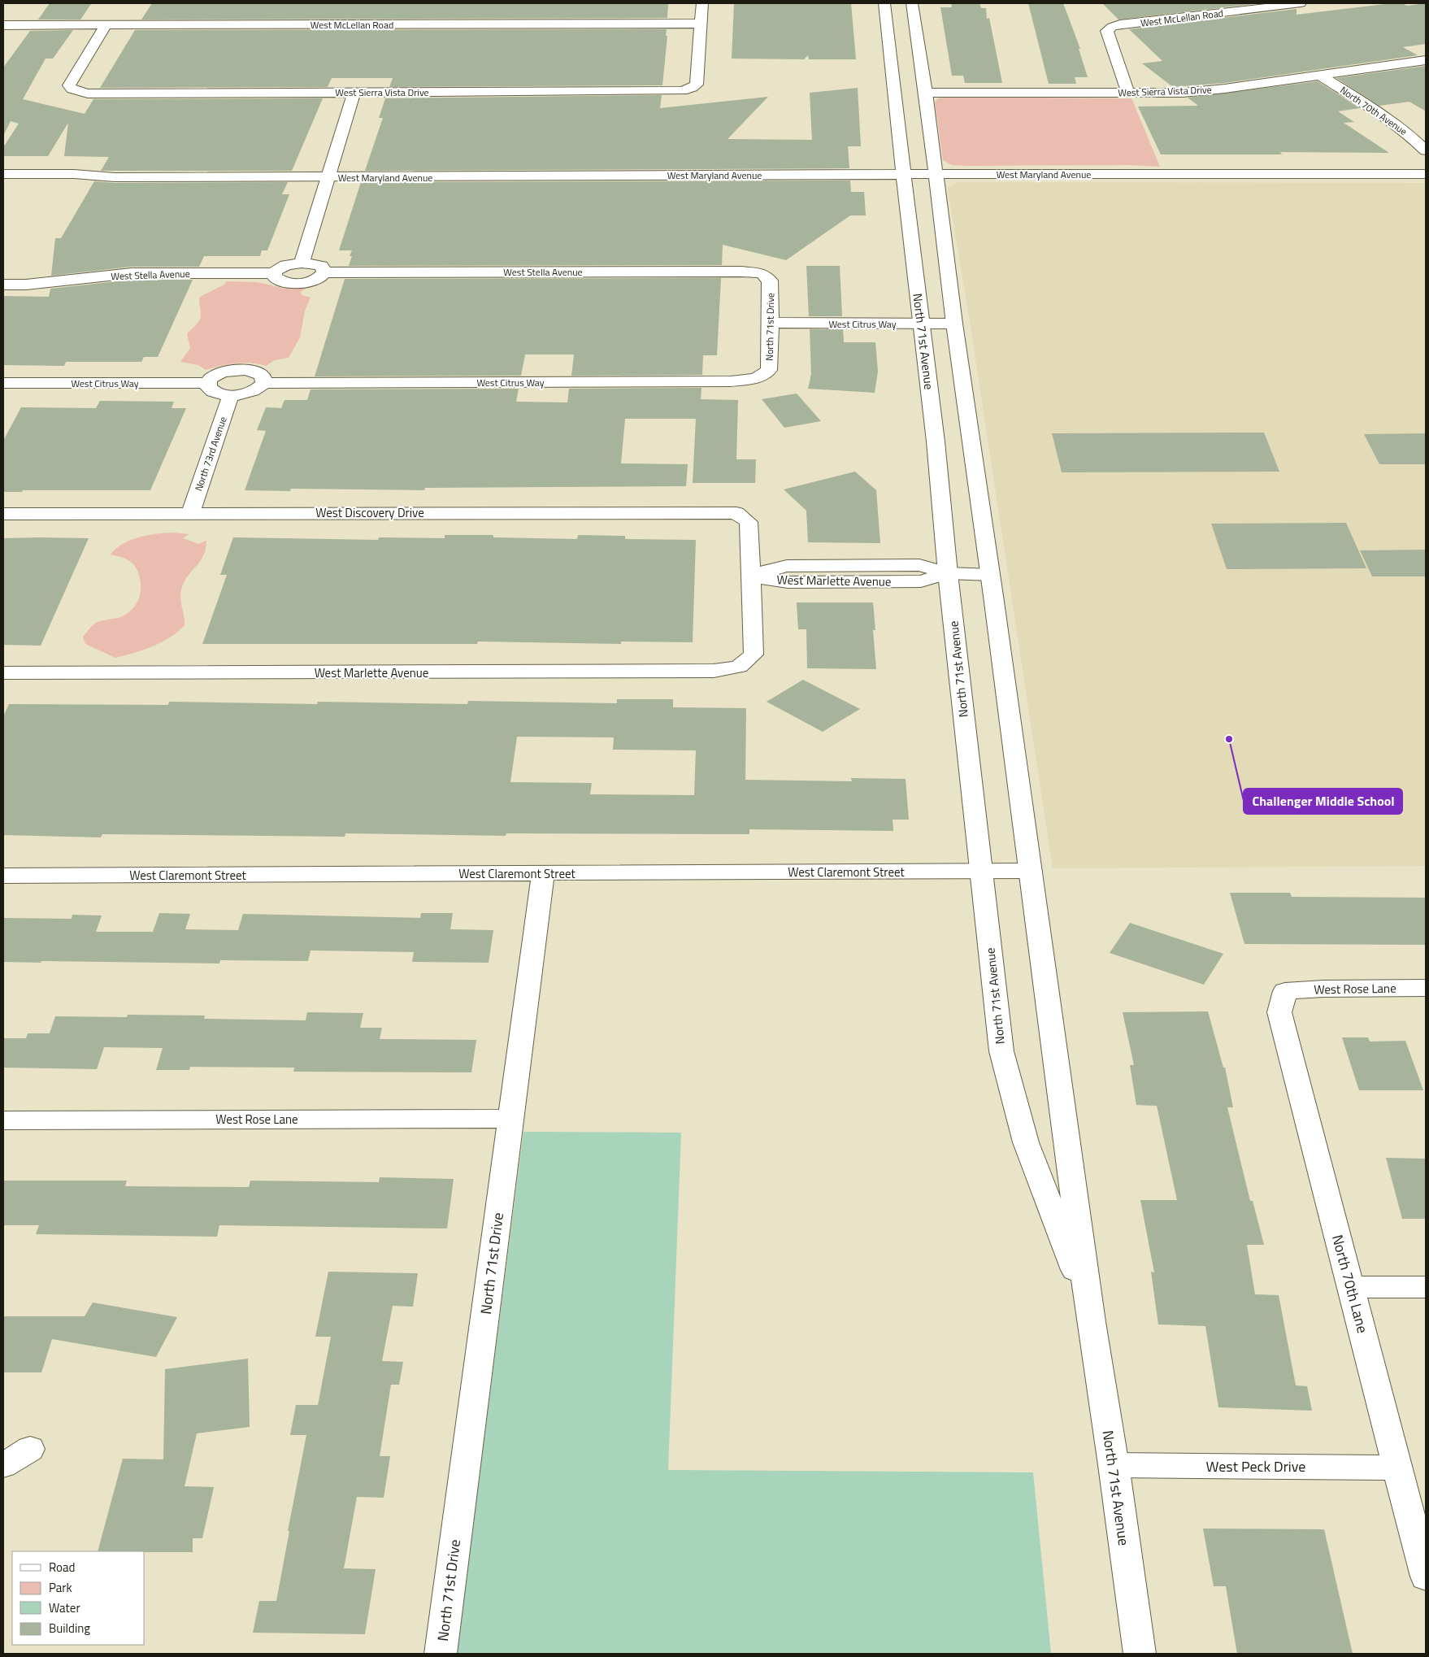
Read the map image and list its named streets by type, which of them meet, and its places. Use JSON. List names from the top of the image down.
{
  "streets": {
    "street": [
      "West McLellan Road",
      "West Sierra Vista Drive",
      "North 70th Avenue",
      "West Maryland Avenue",
      "West Stella Avenue",
      "West Citrus Way",
      "North 71st Drive",
      "North 71st Avenue",
      "North 73rd Avenue",
      "West Discovery Drive",
      "West Marlette Avenue",
      "West Claremont Street",
      "West Rose Lane",
      "North 70th Lane",
      "West Peck Drive"
    ]
  },
  "crossings": [
    ["West McLellan Road", "West Sierra Vista Drive"],
    ["West Sierra Vista Drive", "North 70th Avenue"],
    ["West Sierra Vista Drive", "North 71st Avenue"],
    ["West Maryland Avenue", "North 71st Avenue"],
    ["West Stella Avenue", "North 71st Drive"],
    ["West Citrus Way", "North 71st Drive"],
    ["West Citrus Way", "North 71st Avenue"],
    ["North 71st Drive", "West Claremont Street"],
    ["North 71st Drive", "West Rose Lane"],
    ["North 71st Avenue", "West Marlette Avenue"],
    ["North 71st Avenue", "West Claremont Street"],
    ["North 71st Avenue", "West Peck Drive"],
    ["North 73rd Avenue", "West Discovery Drive"],
    ["West Discovery Drive", "West Marlette Avenue"],
    ["West Rose Lane", "North 70th Lane"],
    ["North 70th Lane", "West Peck Drive"]
  ],
  "places": ["Challenger Middle School"],
  "legend": [
    "Road",
    "Park",
    "Water",
    "Building"
  ]
}
